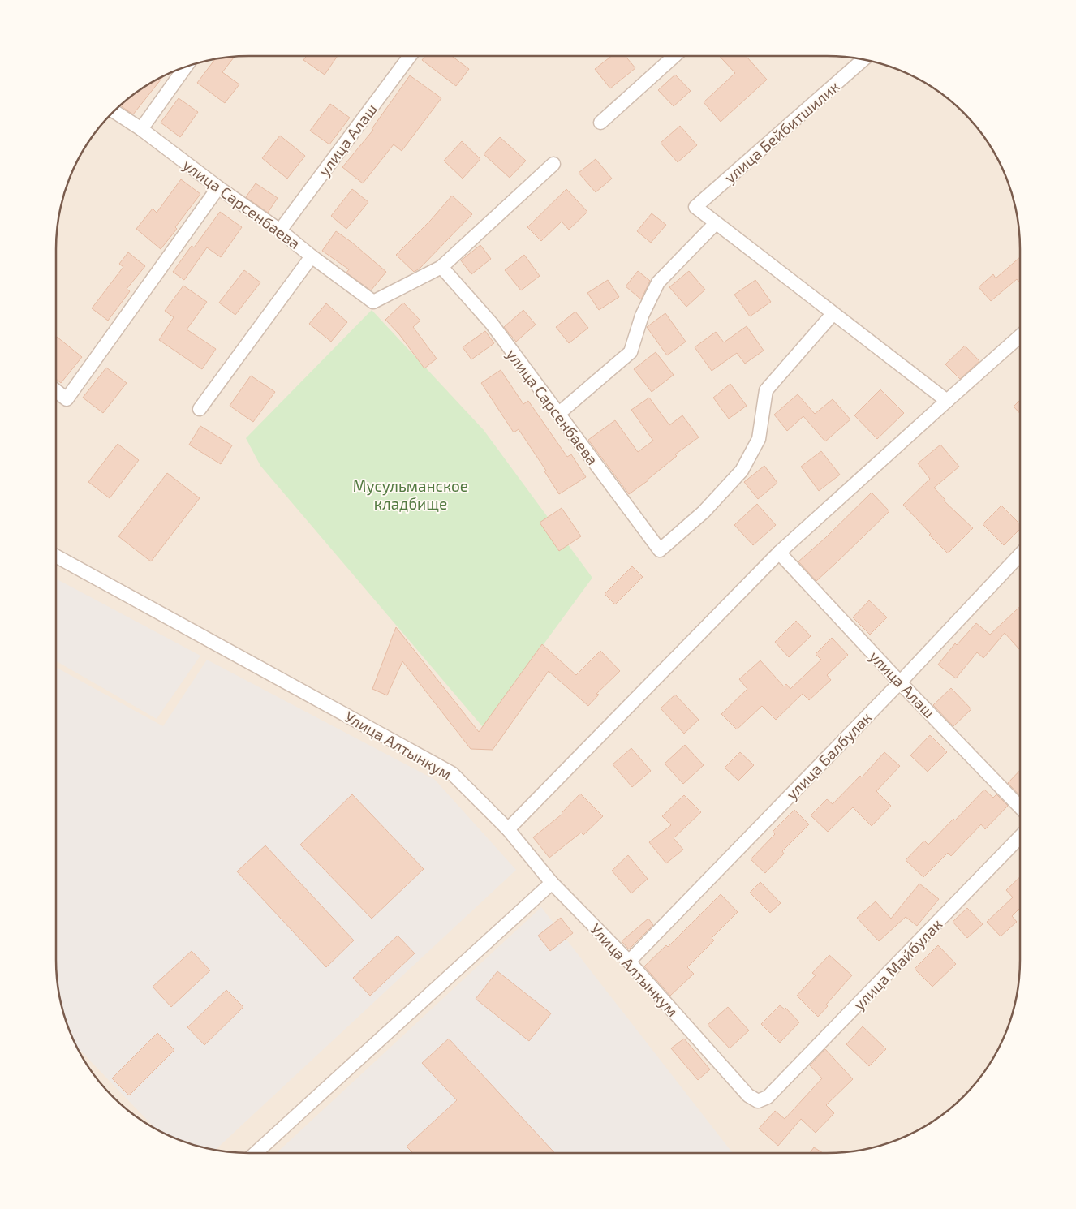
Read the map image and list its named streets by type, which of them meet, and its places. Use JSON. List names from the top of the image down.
{
  "streets": {
    "street": [
      "улица Бейбитшилик",
      "улица Алаш",
      "улица Сарсенбаева",
      "Улица Алтынкум",
      "улица Балбулак",
      "улица Майбулак"
    ]
  },
  "crossings": [
    ["улица Алаш", "улица Сарсенбаева"],
    ["улица Алаш", "улица Балбулак"],
    ["Улица Алтынкум", "улица Балбулак"],
    ["Улица Алтынкум", "улица Майбулак"]
  ],
  "parks": ["Мусульманское кладбище"]
}
